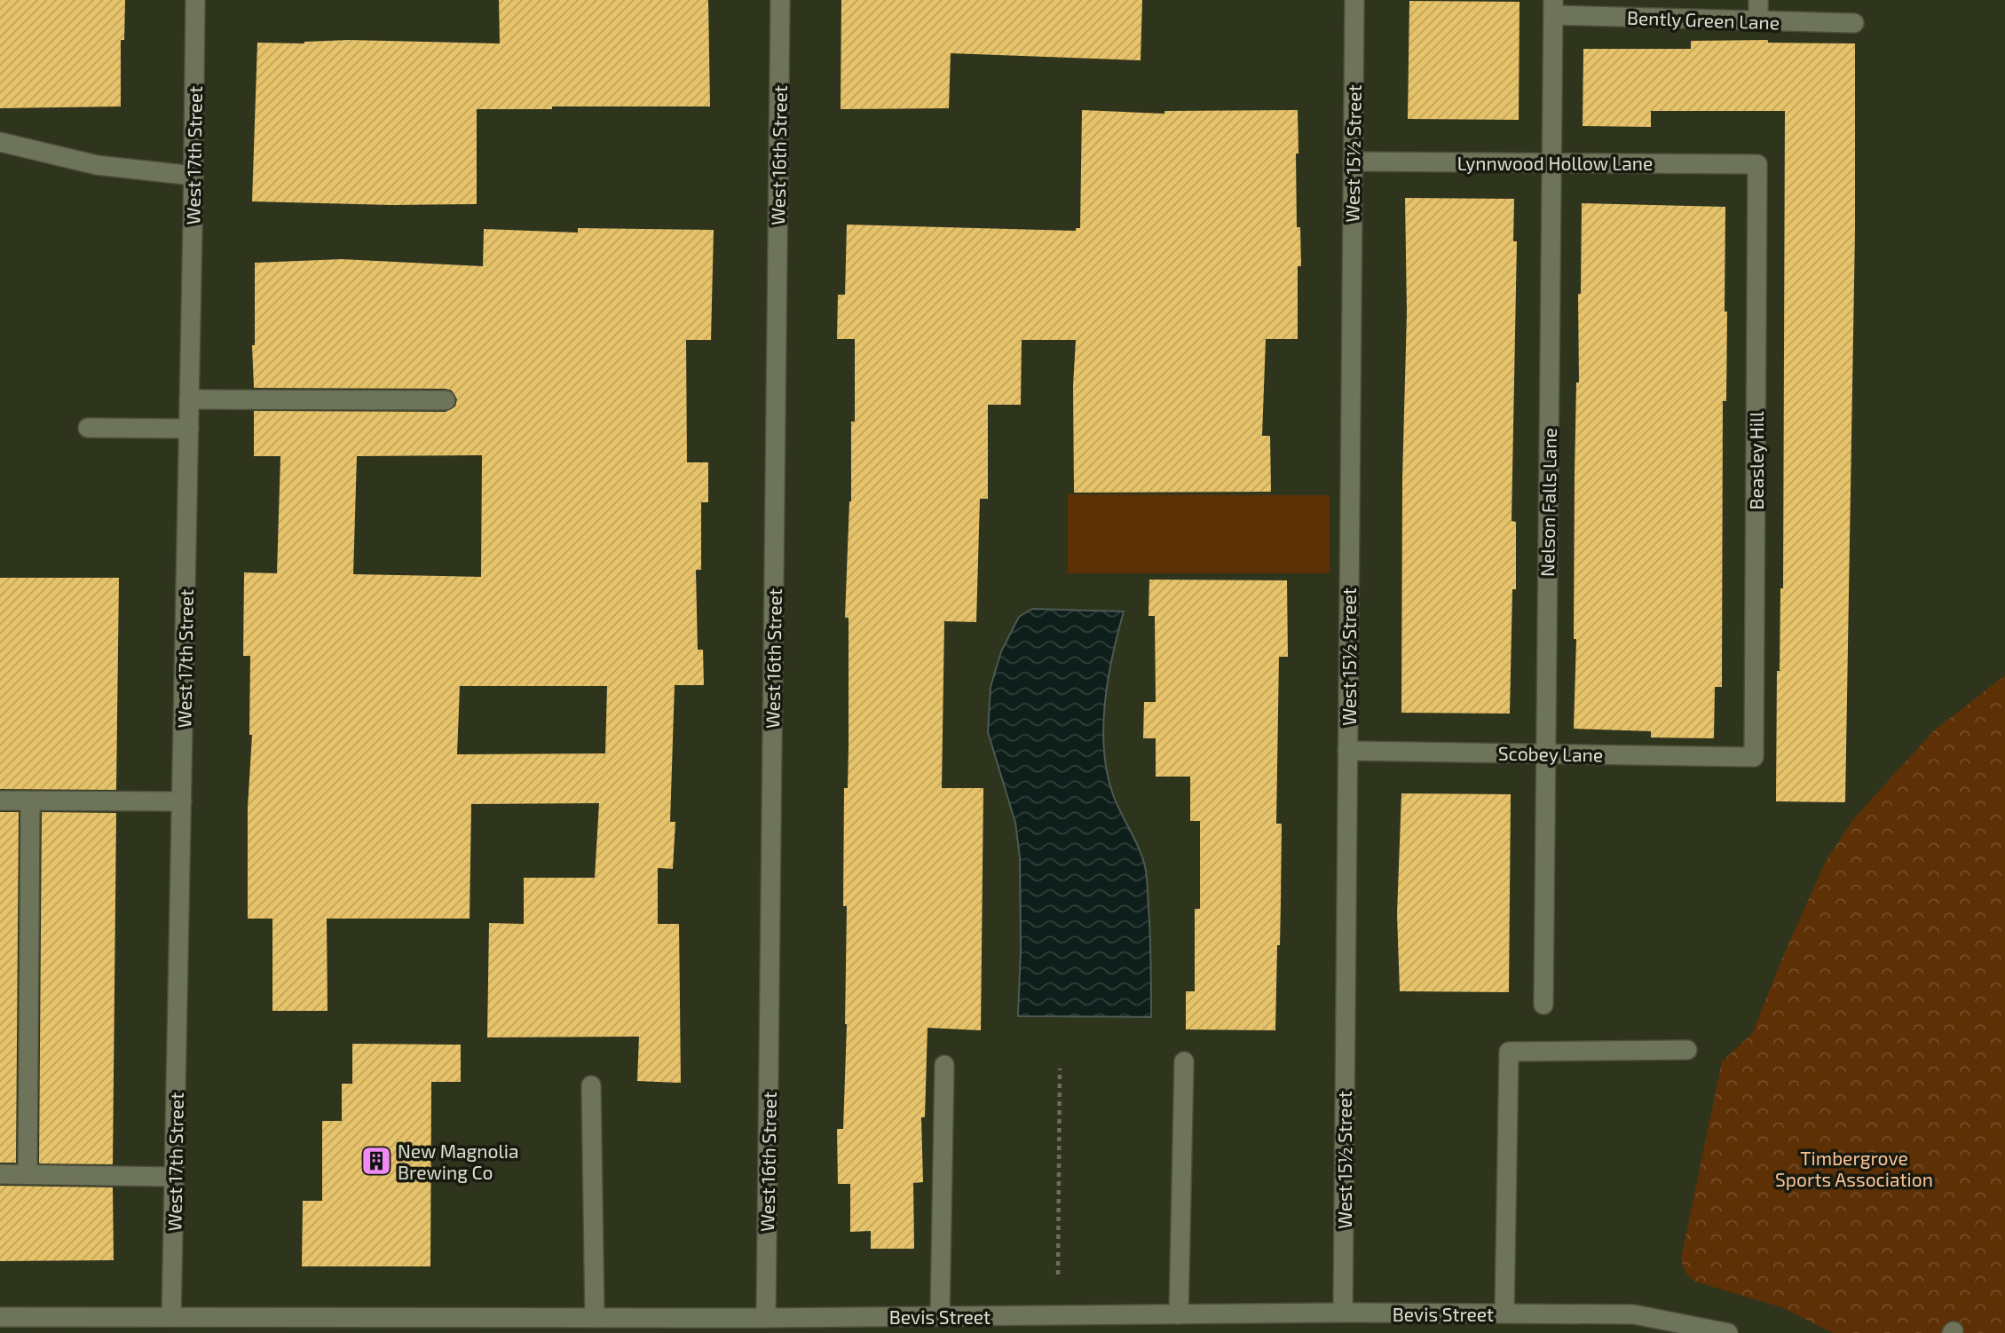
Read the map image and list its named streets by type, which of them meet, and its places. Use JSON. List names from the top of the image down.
{
  "streets": {
    "street": [
      "Bently Green Lane",
      "West 15½ Street",
      "West 17th Street",
      "West 16th Street",
      "Lynnwood Hollow Lane",
      "Beasley Hill",
      "Nelson Falls Lane",
      "Scobey Lane",
      "Bevis Street"
    ]
  },
  "crossings": [
    ["Bently Green Lane", "Nelson Falls Lane"],
    ["West 15½ Street", "Lynnwood Hollow Lane"],
    ["West 15½ Street", "Scobey Lane"],
    ["West 15½ Street", "Bevis Street"],
    ["West 17th Street", "Bevis Street"],
    ["West 16th Street", "Bevis Street"],
    ["Lynnwood Hollow Lane", "Beasley Hill"],
    ["Lynnwood Hollow Lane", "Nelson Falls Lane"],
    ["Beasley Hill", "Scobey Lane"],
    ["Nelson Falls Lane", "Scobey Lane"]
  ],
  "parks": ["Timbergrove Sports Association"],
  "places": {
    "building": ["New Magnolia Brewing Co"]
  }
}
